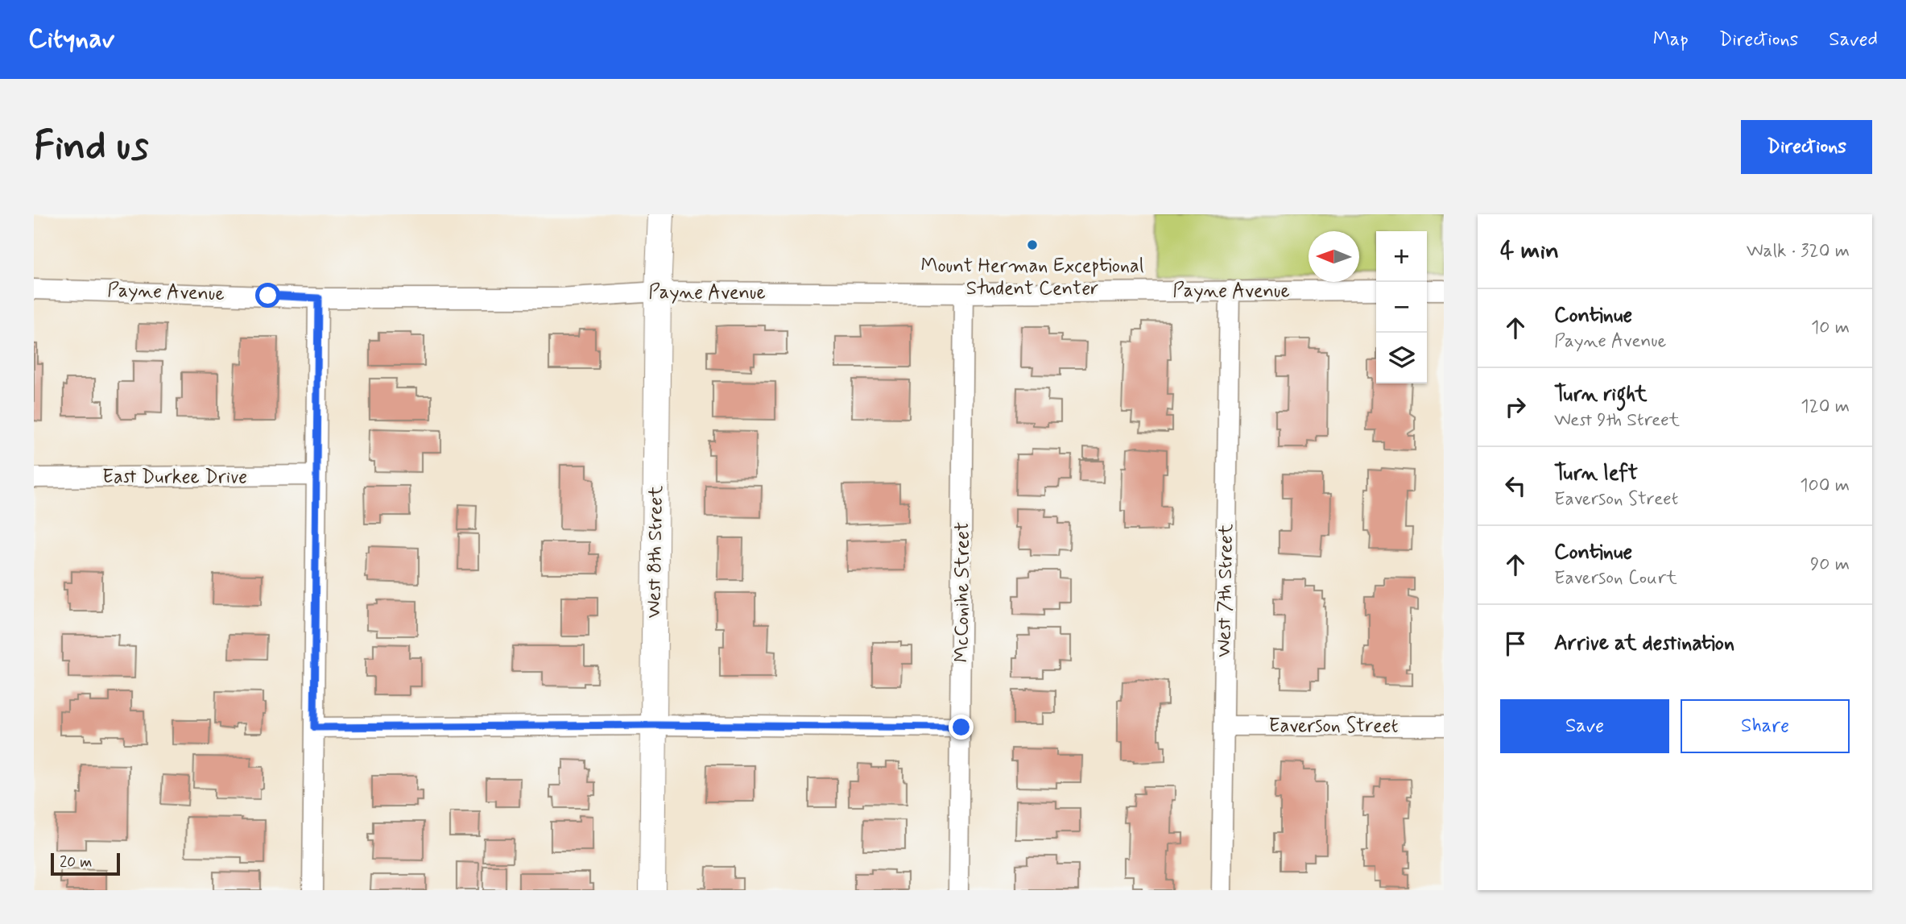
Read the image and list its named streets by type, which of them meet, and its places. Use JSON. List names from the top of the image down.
{
  "streets": {
    "street": [
      "Payne Avenue",
      "East Durkee Drive",
      "West 8th Street",
      "West 7th Street",
      "McConihe Street",
      "Eaverson Street"
    ]
  },
  "crossings": [
    ["Payne Avenue", "West 8th Street"],
    ["Payne Avenue", "West 7th Street"],
    ["Payne Avenue", "McConihe Street"],
    ["West 7th Street", "Eaverson Street"]
  ],
  "places": ["Mount Herman Exceptional Student Center"],
  "scale_bar": "20 m",
  "north": "left",
  "page": {
    "header": "Citynav",
    "nav": ["Map", "Directions", "Saved"],
    "buttons": [
      "Directions",
      ["Save", "Share"]
    ],
    "title": "Find us",
    "heading": ["4 min", "Walk · 320 m"],
    "map_buttons": ["+", "−"],
    "list": [
      ["Continue", "Payne Avenue", "10 m"],
      ["Turn right", "West 9th Street", "120 m"],
      ["Turn left", "Eaverson Street", "100 m"],
      ["Continue", "Eaverson Court", "90 m"],
      "Arrive at destination"
    ],
    "scale": "20 m"
  }
}
